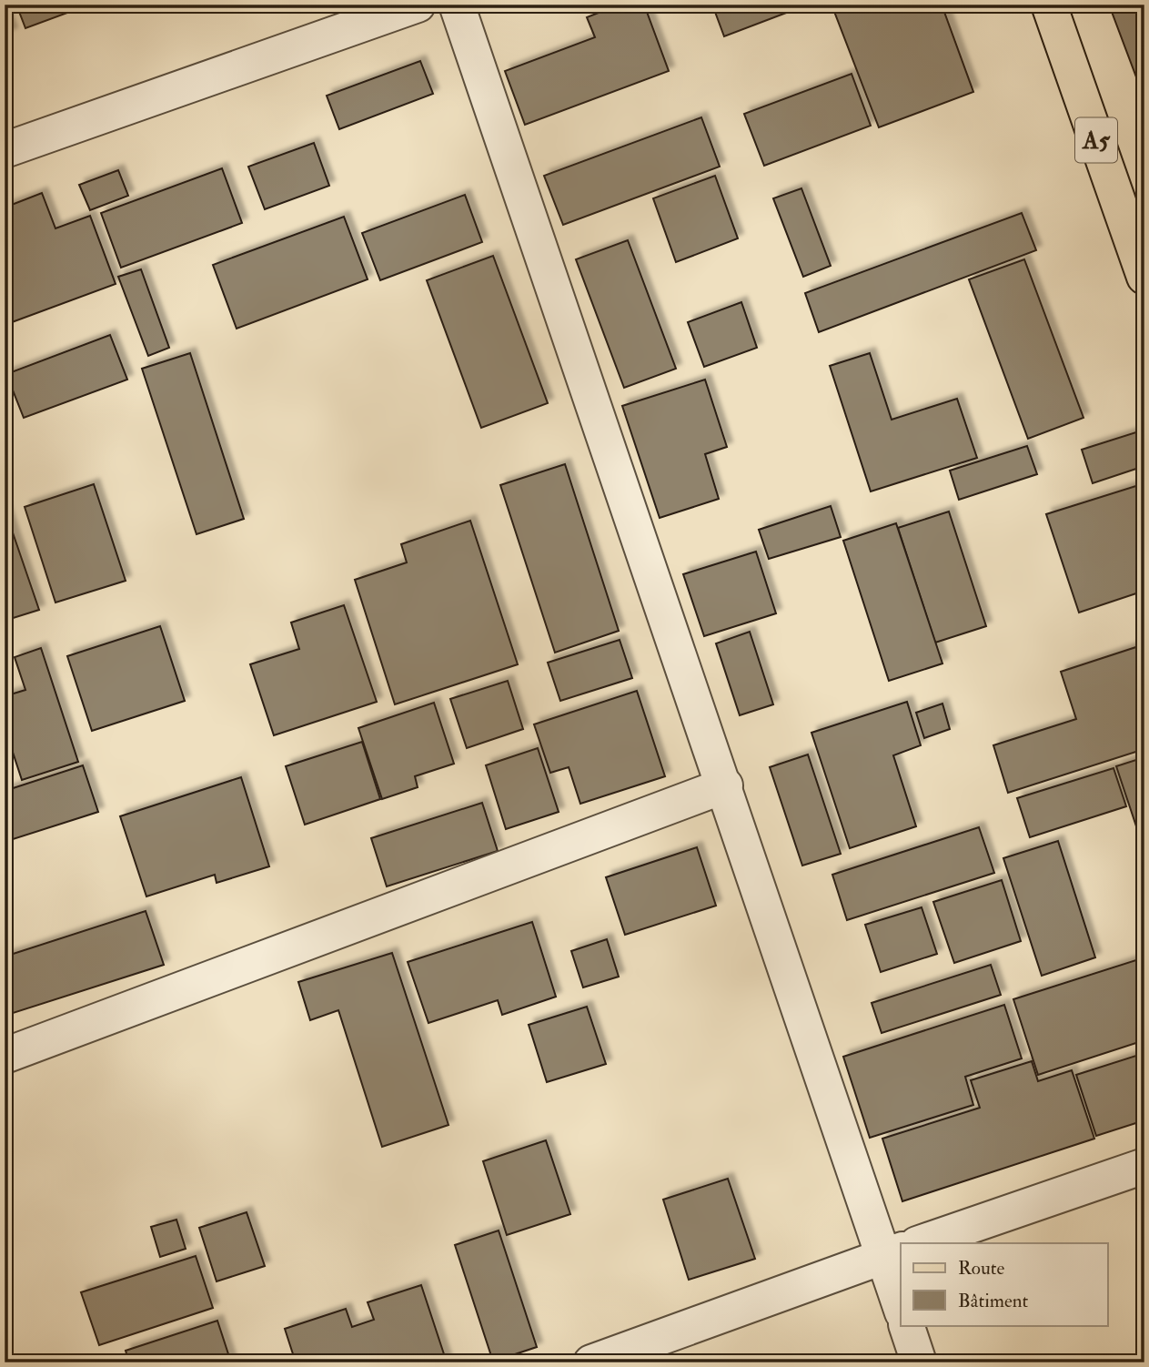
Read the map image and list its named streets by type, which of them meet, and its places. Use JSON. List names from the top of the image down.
{
  "streets": {
    "main road": ["A5"]
  },
  "legend": ["Route", "Bâtiment"]
}
